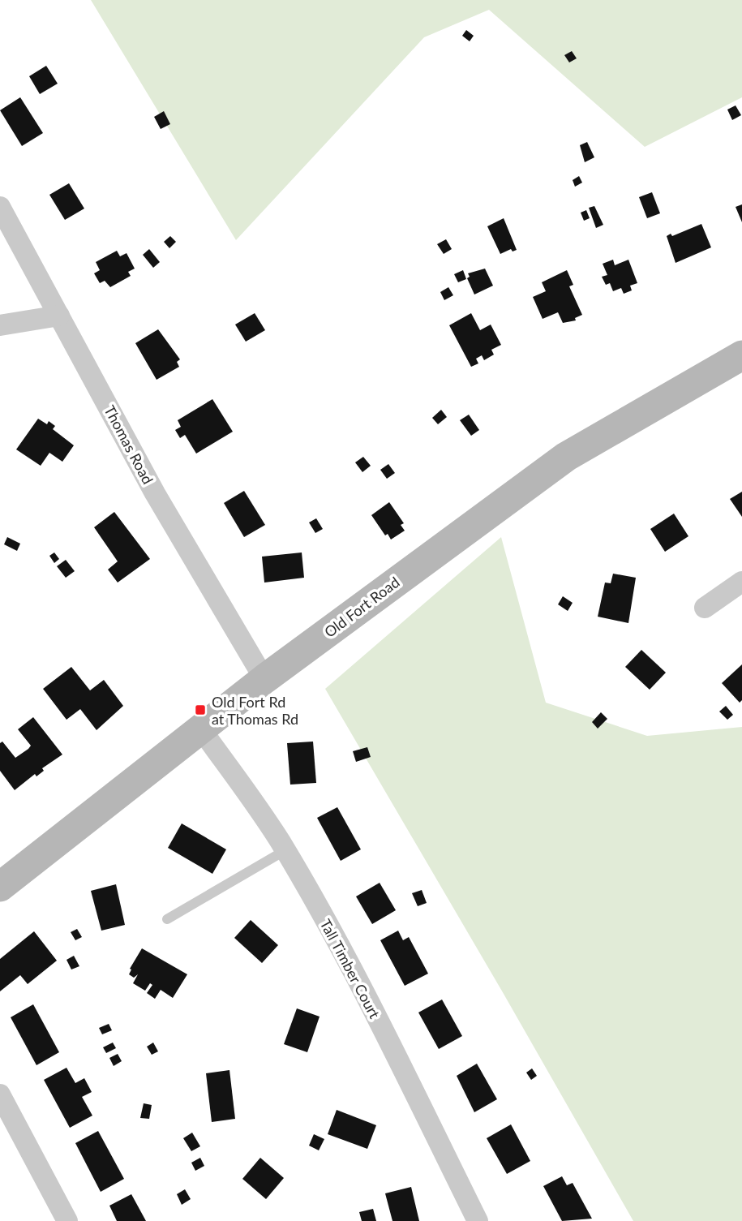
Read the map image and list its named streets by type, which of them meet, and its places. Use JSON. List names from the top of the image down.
{
  "streets": {
    "main road": ["Old Fort Road"],
    "street": ["Thomas Road", "Tall Timber Court"]
  },
  "crossings": [
    ["Thomas Road", "Old Fort Road"],
    ["Old Fort Road", "Tall Timber Court"]
  ],
  "places": {
    "transit": ["Old Fort Rd at Thomas Rd"]
  }
}
